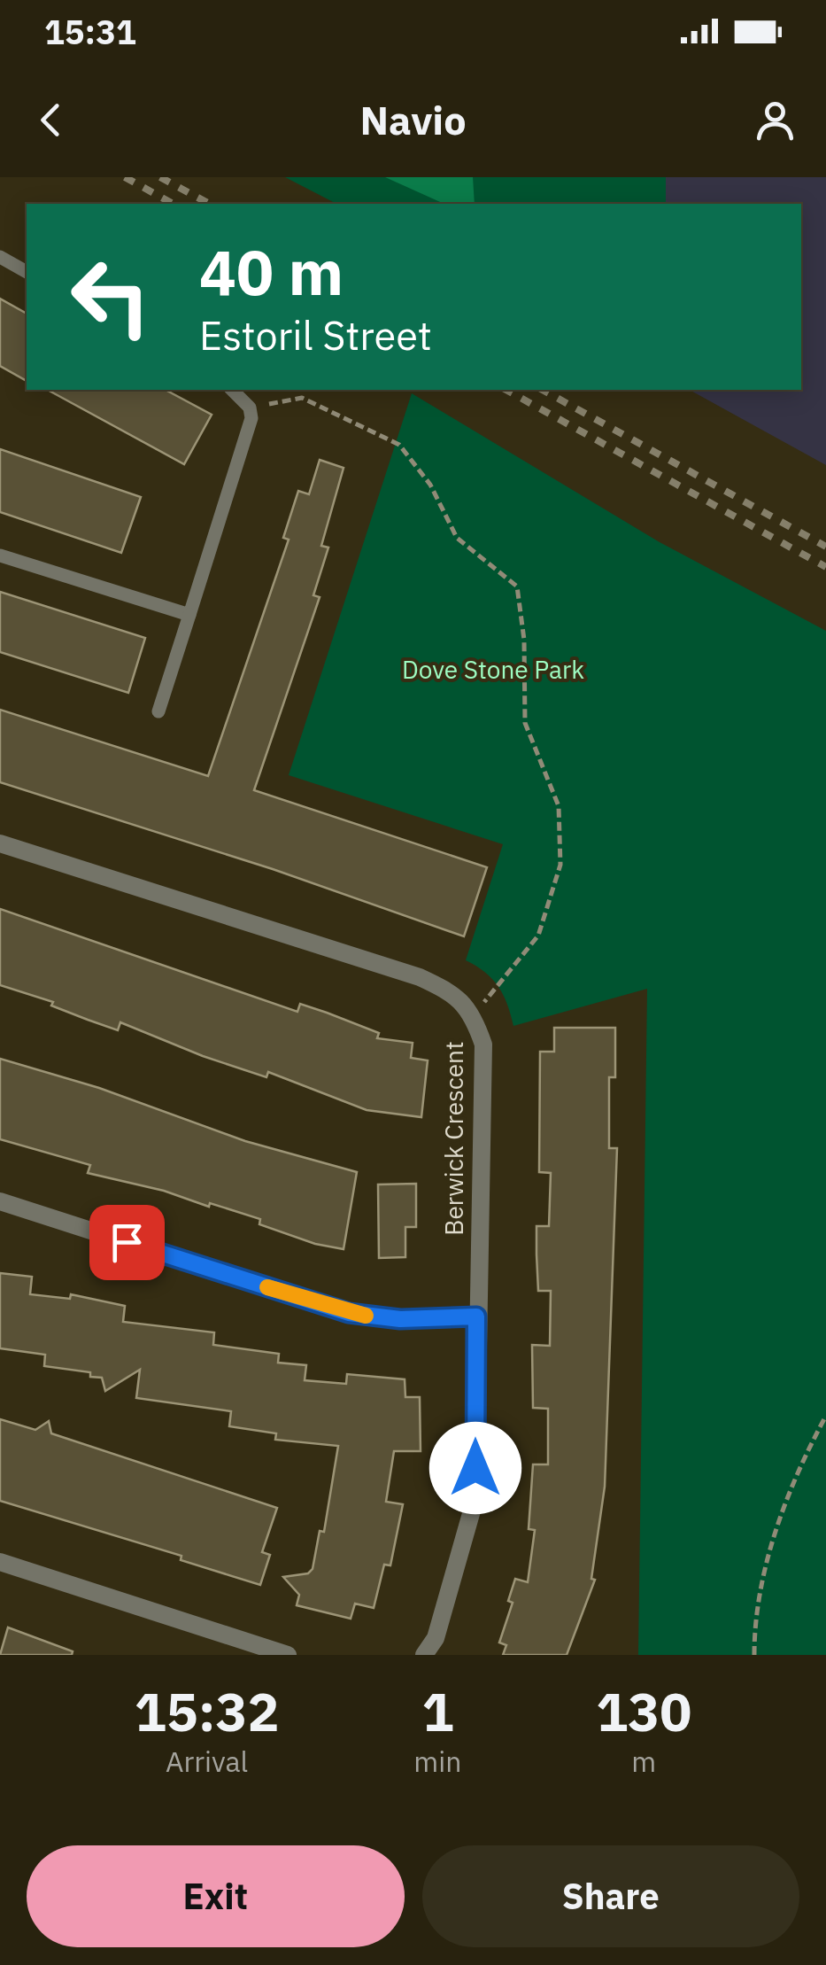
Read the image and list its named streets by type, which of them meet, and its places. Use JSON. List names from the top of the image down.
{
  "streets": {
    "street": ["Berwick Crescent"]
  },
  "parks": ["Dove Stone Park"],
  "page": {
    "status": "15:31",
    "header": "Navio",
    "turn": ["40 m", "Estoril Street"],
    "eta": [
      "15:32",
      "Arrival",
      "1",
      "min",
      "130",
      "m"
    ],
    "buttons": ["Exit", "Share"]
  }
}
